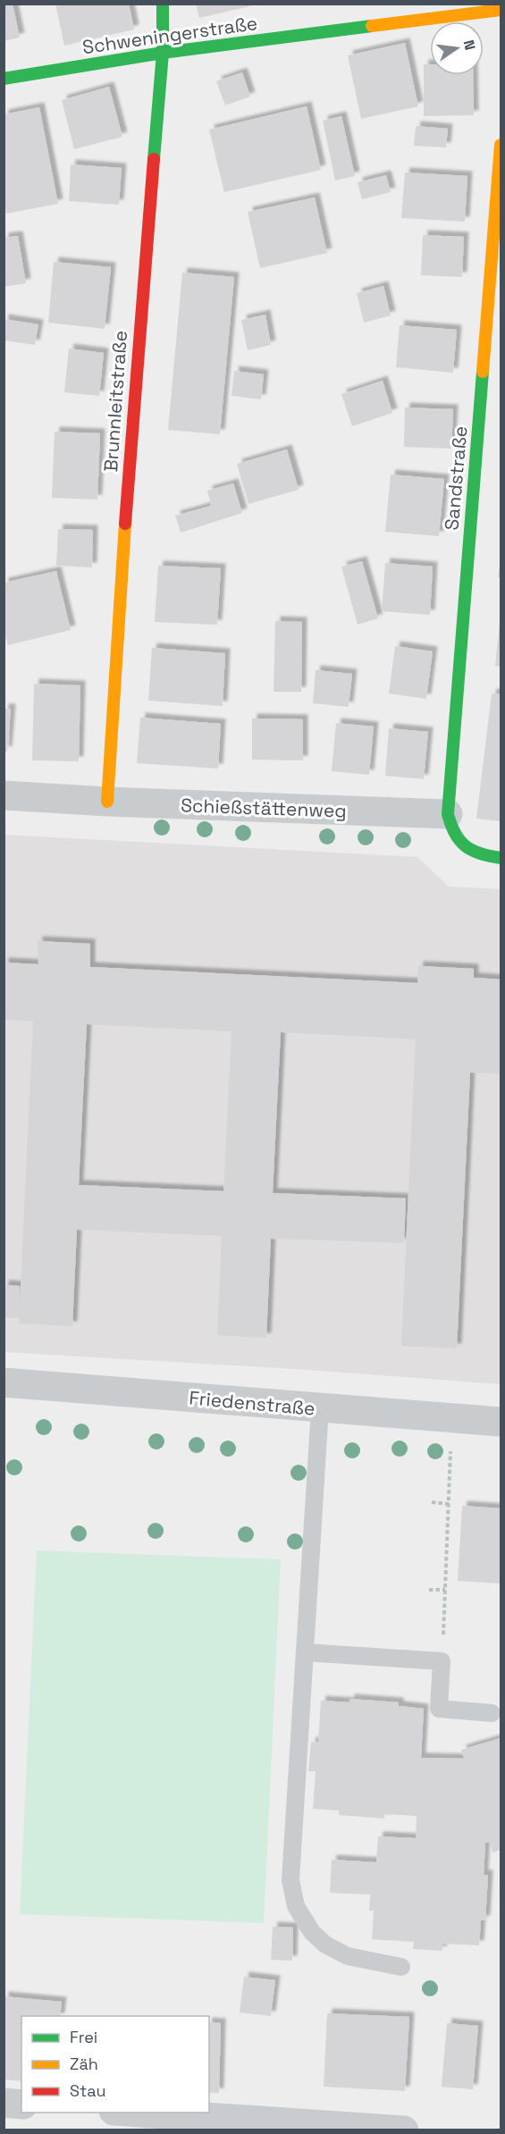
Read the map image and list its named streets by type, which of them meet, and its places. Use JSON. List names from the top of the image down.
{
  "streets": {
    "street": [
      "Schweningerstraße",
      "Brunnleitstraße",
      "Sandstraße",
      "Schießstättenweg",
      "Friedenstraße"
    ]
  },
  "crossings": [
    ["Schweningerstraße", "Brunnleitstraße"],
    ["Brunnleitstraße", "Schießstättenweg"],
    ["Sandstraße", "Schießstättenweg"]
  ],
  "legend": ["Frei", "Zäh", "Stau"],
  "north": "right"
}
